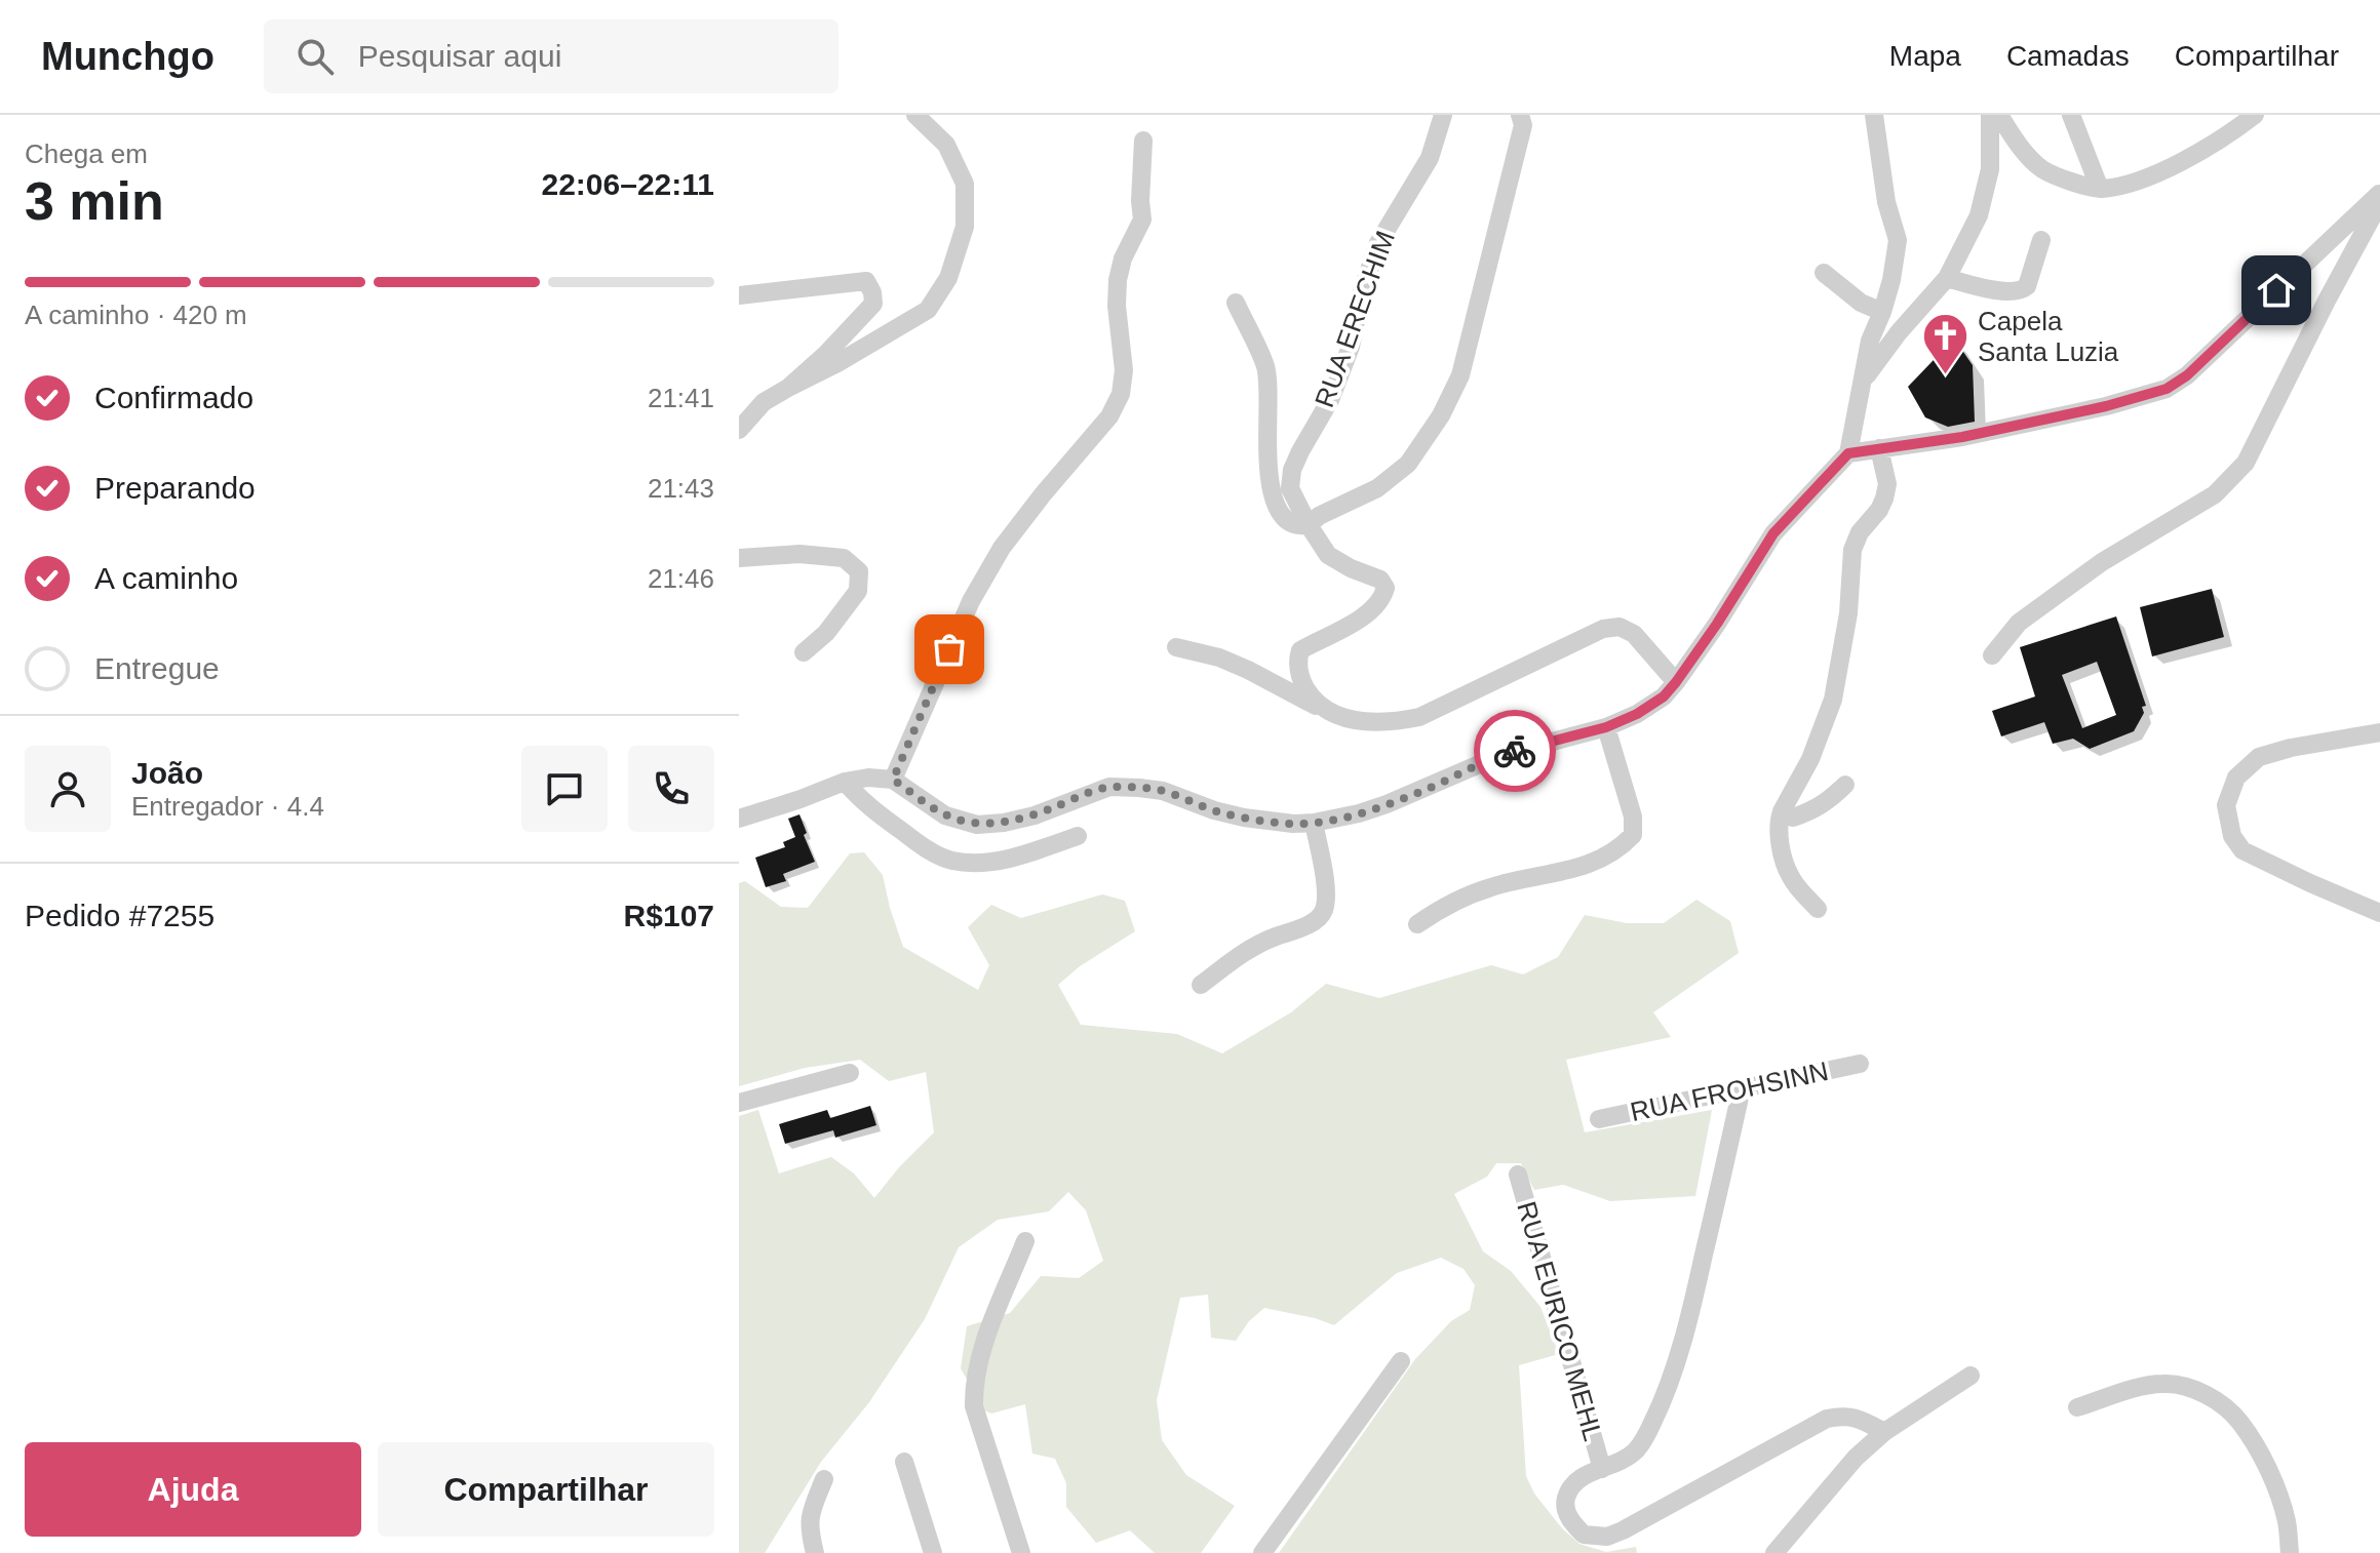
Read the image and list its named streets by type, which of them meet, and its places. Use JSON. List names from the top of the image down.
{
  "streets": {
    "street": ["RUA ERECHIM", "RUA FROHSINN", "RUA EURICO MEHL"]
  },
  "places": {
    "church": ["Capela Santa Luzia"]
  },
  "page": {
    "header": "Munchgo",
    "search": "Pesquisar aqui",
    "nav": ["Mapa", "Camadas", "Compartilhar"],
    "heading": ["3 min", "Chega em", "22:06–22:11"],
    "panel": [
      "João",
      "Entregador · 4.4",
      "Pedido #7255",
      "R$107"
    ],
    "bar": "A caminho · 420 m",
    "list": [
      ["Confirmado", "21:41"],
      ["Preparando", "21:43"],
      ["A caminho", "21:46"],
      "Entregue"
    ],
    "buttons": ["Ajuda", "Compartilhar"]
  }
}
